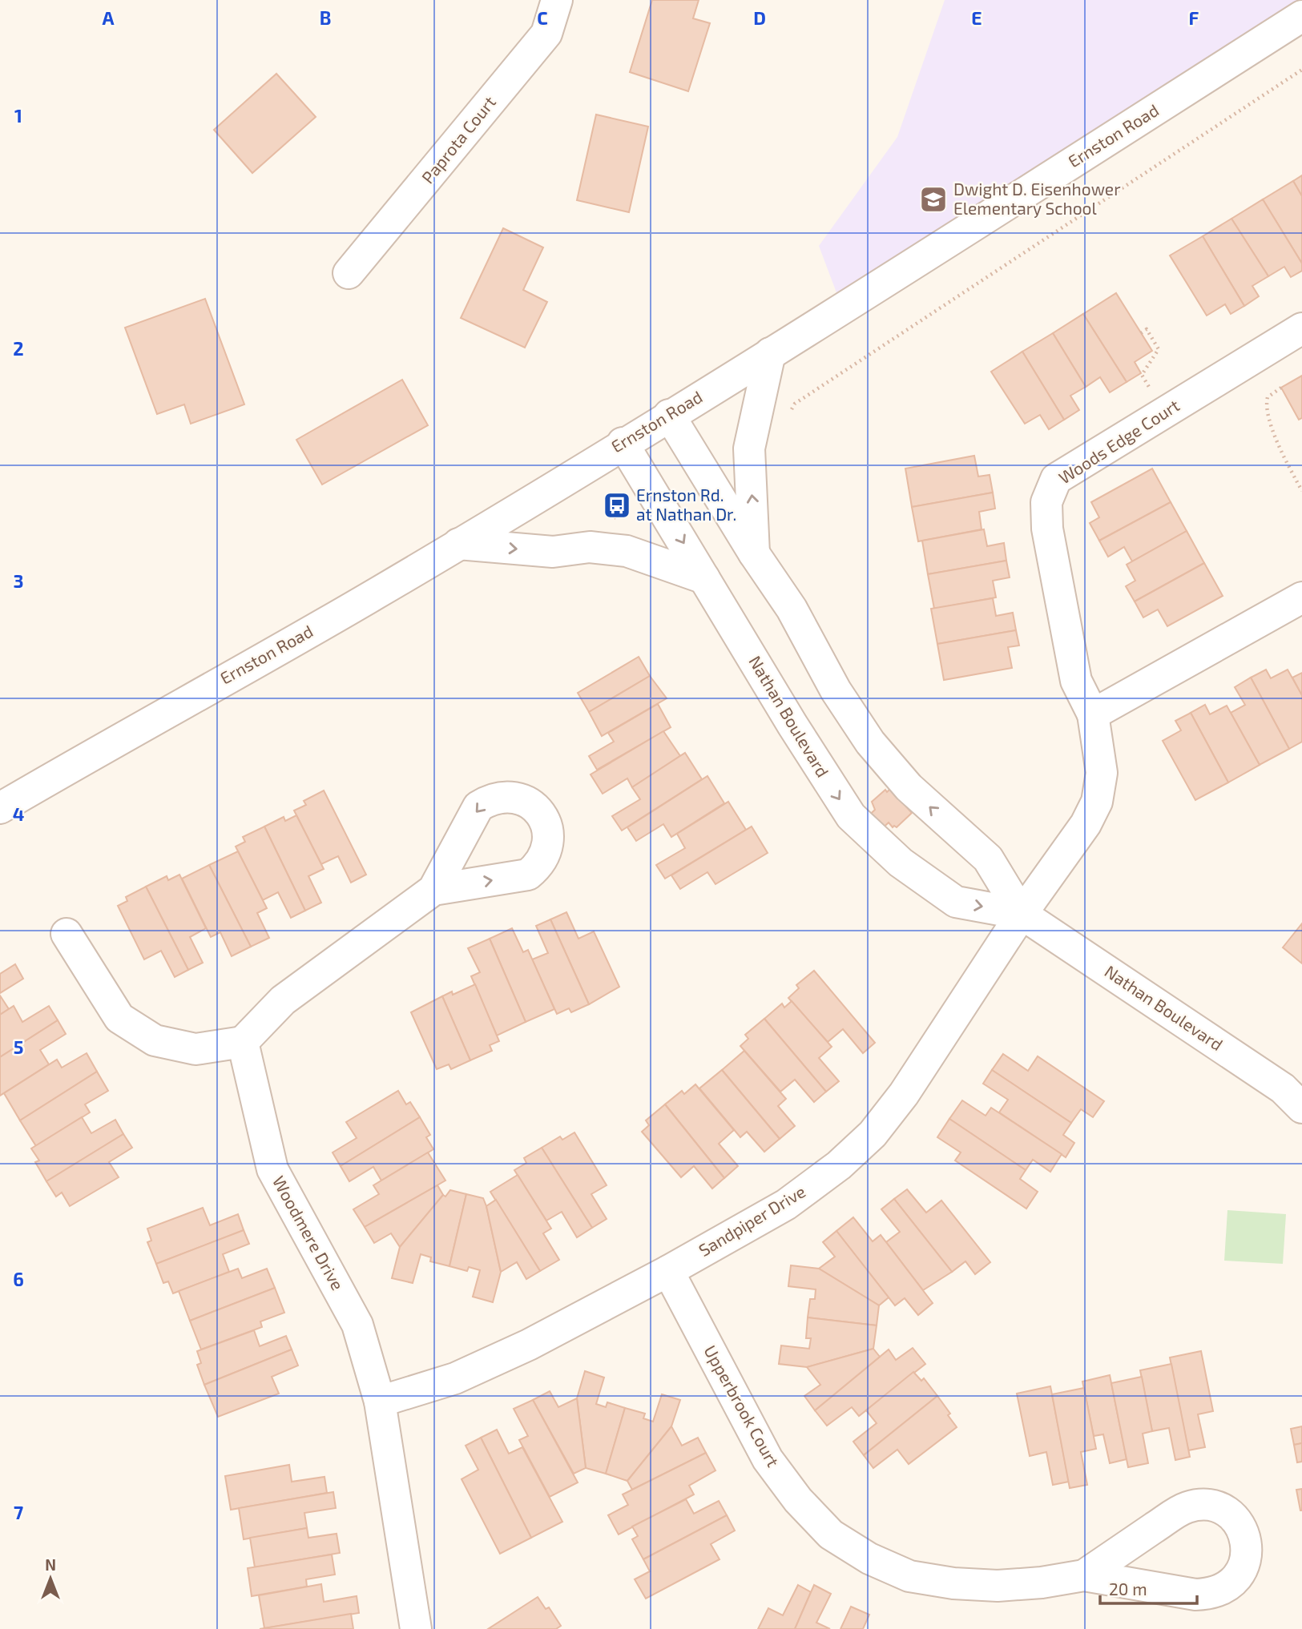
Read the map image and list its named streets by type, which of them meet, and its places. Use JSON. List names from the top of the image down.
{
  "streets": {
    "street": [
      "Ernston Road",
      "Paprota Court",
      "Woods Edge Court",
      "Nathan Boulevard",
      "Sandpiper Drive",
      "Woodmere Drive",
      "Upperbrook Court"
    ]
  },
  "crossings": [
    ["Ernston Road", "Nathan Boulevard"],
    ["Woods Edge Court", "Nathan Boulevard"],
    ["Woods Edge Court", "Sandpiper Drive"],
    ["Nathan Boulevard", "Sandpiper Drive"],
    ["Sandpiper Drive", "Woodmere Drive"],
    ["Sandpiper Drive", "Upperbrook Court"]
  ],
  "places": {
    "school or university": ["Dwight D. Eisenhower Elementary School"],
    "bus stop": ["Ernston Rd. at Nathan Dr."]
  },
  "scale_bar": "20 m",
  "north": "top",
  "grid": {
    "columns": [
      "A",
      "B",
      "C",
      "D",
      "E",
      "F"
    ],
    "rows": [
      "1",
      "2",
      "3",
      "4",
      "5",
      "6",
      "7"
    ]
  }
}
